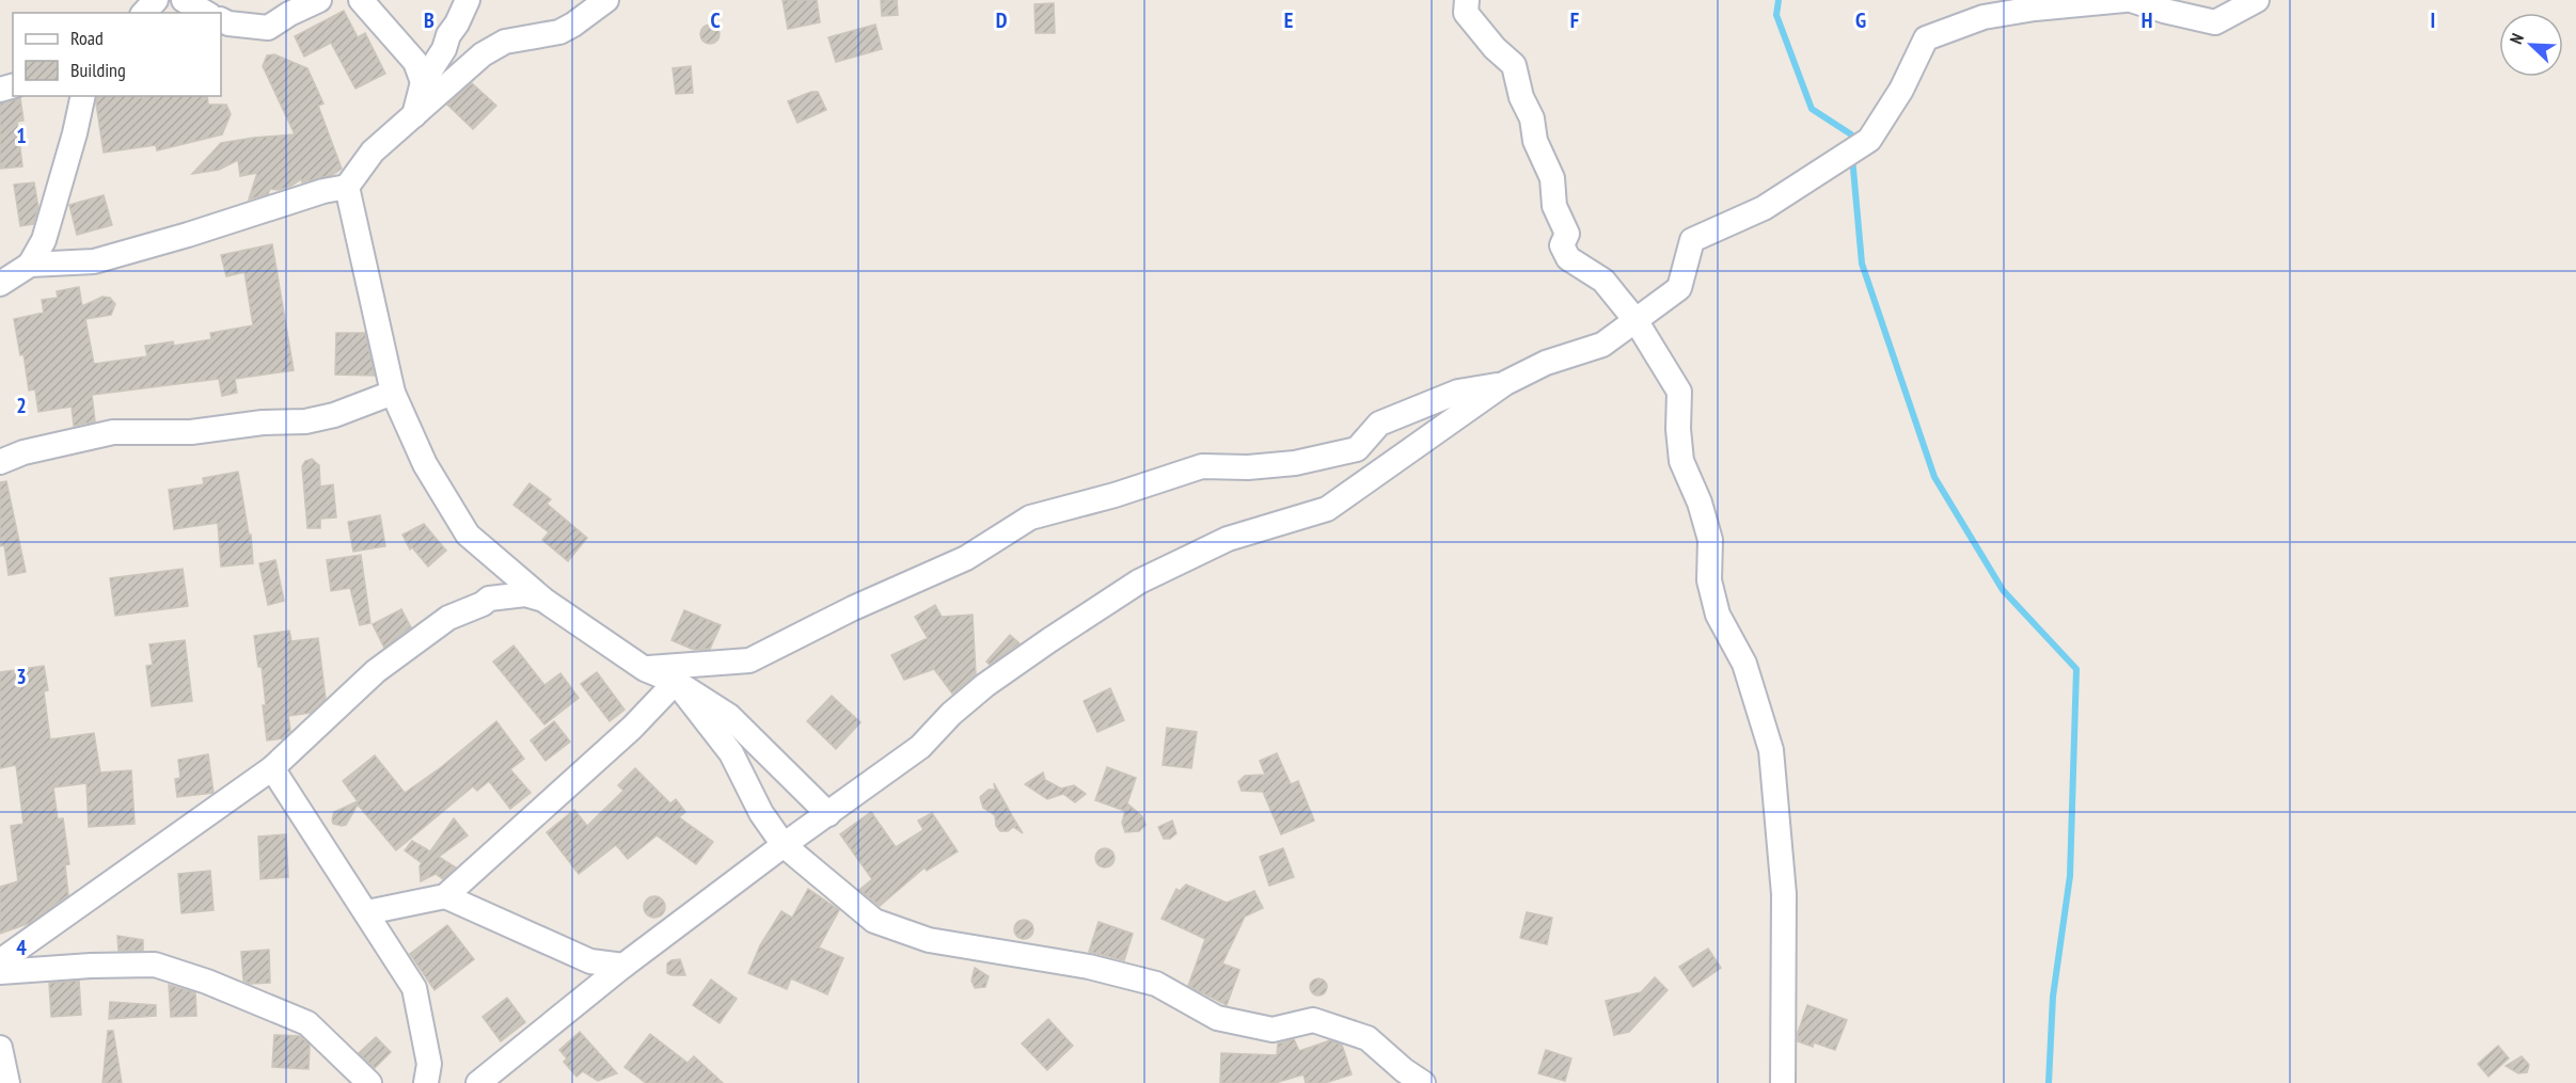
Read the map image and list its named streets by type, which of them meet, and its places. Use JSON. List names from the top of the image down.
{
  "legend": ["Road", "Building"],
  "north": "top left",
  "grid": {
    "columns": [
      "B",
      "C",
      "D",
      "E",
      "F",
      "G",
      "H",
      "I"
    ],
    "rows": [
      "1",
      "2",
      "3",
      "4"
    ]
  }
}
